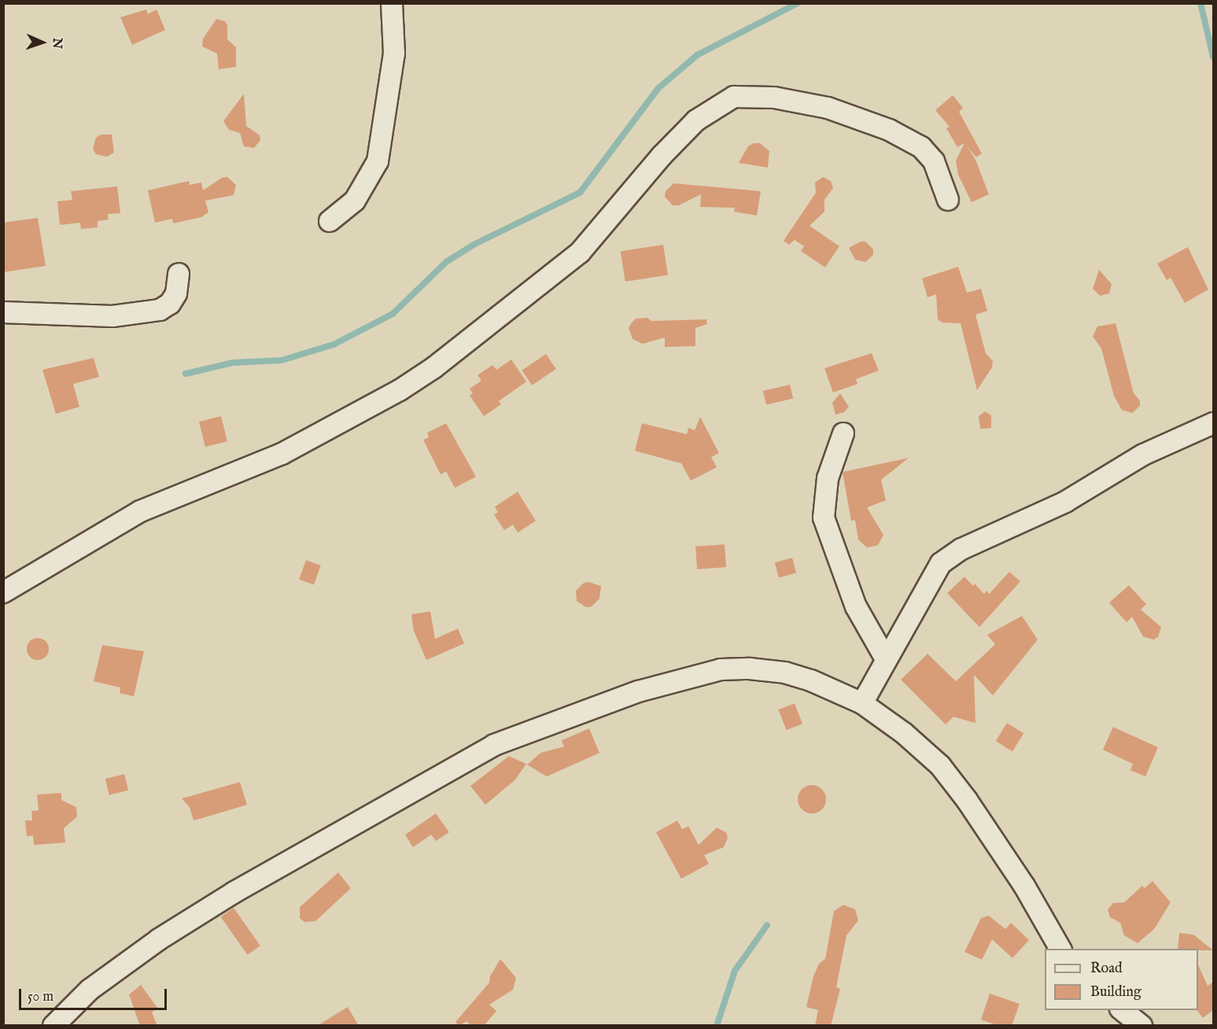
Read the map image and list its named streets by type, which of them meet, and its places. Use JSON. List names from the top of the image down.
{
  "legend": ["Road", "Building"],
  "scale_bar": "50 m",
  "north": "right"
}
